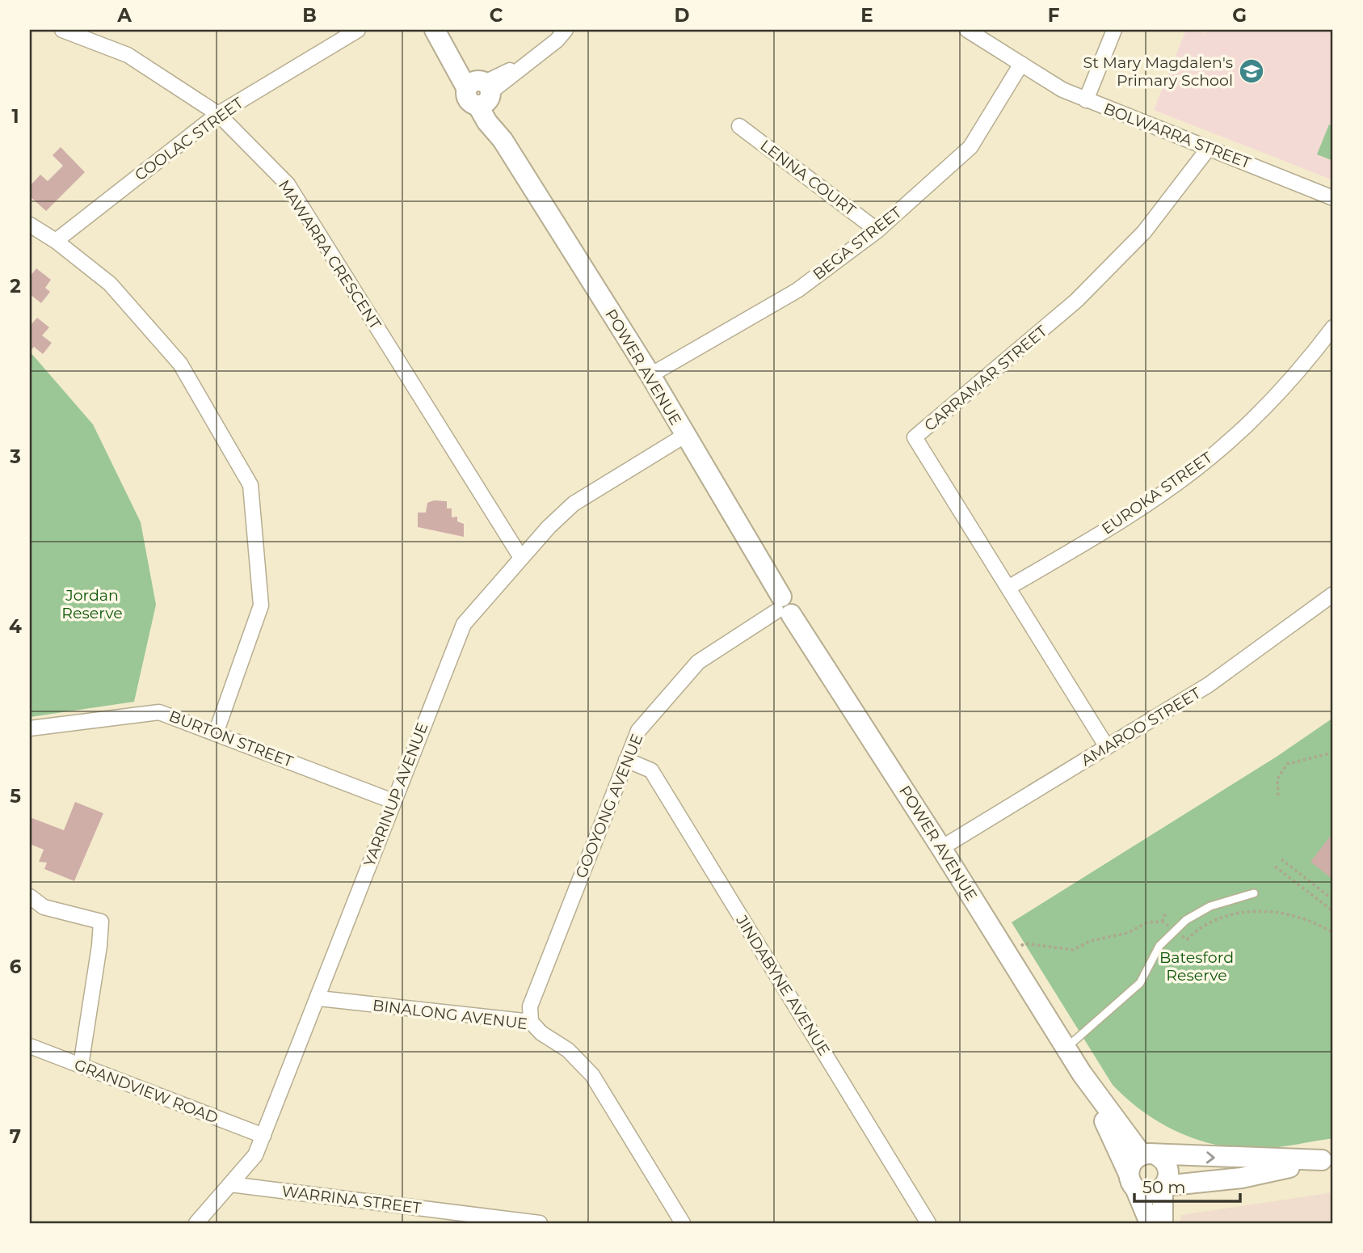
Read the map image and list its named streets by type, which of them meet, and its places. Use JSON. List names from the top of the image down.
{
  "streets": {
    "street": [
      "BOLWARRA STREET",
      "COOLAC STREET",
      "LENNA COURT",
      "BEGA STREET",
      "MAWARRA CRESCENT",
      "POWER AVENUE",
      "CARRAMAR STREET",
      "EUROKA STREET",
      "AMAROO STREET",
      "BURTON STREET",
      "YARRINUP AVENUE",
      "GOOYONG AVENUE",
      "JINDABYNE AVENUE",
      "BINALONG AVENUE",
      "GRANDVIEW ROAD",
      "WARRINA STREET"
    ]
  },
  "crossings": [
    ["BOLWARRA STREET", "BEGA STREET"],
    ["BOLWARRA STREET", "CARRAMAR STREET"],
    ["COOLAC STREET", "MAWARRA CRESCENT"],
    ["LENNA COURT", "BEGA STREET"],
    ["BEGA STREET", "POWER AVENUE"],
    ["MAWARRA CRESCENT", "YARRINUP AVENUE"],
    ["POWER AVENUE", "AMAROO STREET"],
    ["POWER AVENUE", "YARRINUP AVENUE"],
    ["POWER AVENUE", "GOOYONG AVENUE"],
    ["CARRAMAR STREET", "EUROKA STREET"],
    ["CARRAMAR STREET", "AMAROO STREET"],
    ["BURTON STREET", "YARRINUP AVENUE"],
    ["YARRINUP AVENUE", "BINALONG AVENUE"],
    ["YARRINUP AVENUE", "GRANDVIEW ROAD"],
    ["YARRINUP AVENUE", "WARRINA STREET"],
    ["GOOYONG AVENUE", "JINDABYNE AVENUE"],
    ["GOOYONG AVENUE", "BINALONG AVENUE"]
  ],
  "parks": ["Jordan Reserve", "Batesford Reserve"],
  "places": {
    "school or university": ["St Mary Magdalen's Primary School"]
  },
  "scale_bar": "50 m",
  "grid": {
    "columns": [
      "A",
      "B",
      "C",
      "D",
      "E",
      "F",
      "G"
    ],
    "rows": [
      "1",
      "2",
      "3",
      "4",
      "5",
      "6",
      "7"
    ]
  }
}
